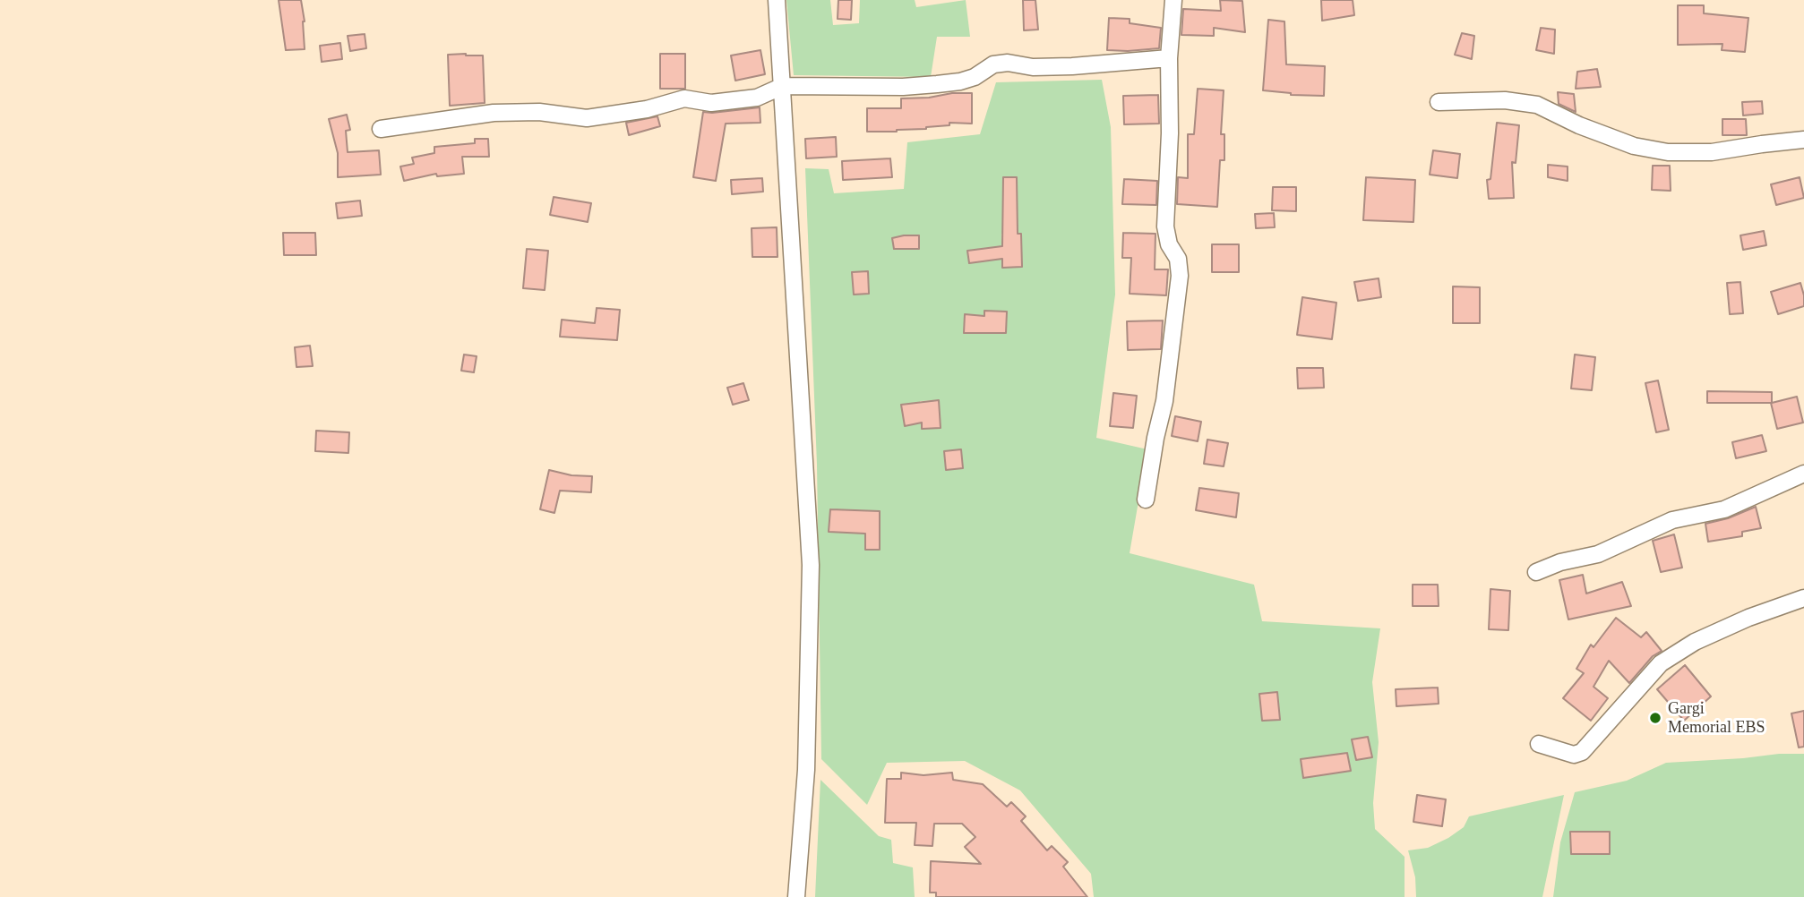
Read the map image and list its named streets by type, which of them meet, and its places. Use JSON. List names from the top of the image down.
{
  "places": ["Gargi Memorial EBS"]
}
